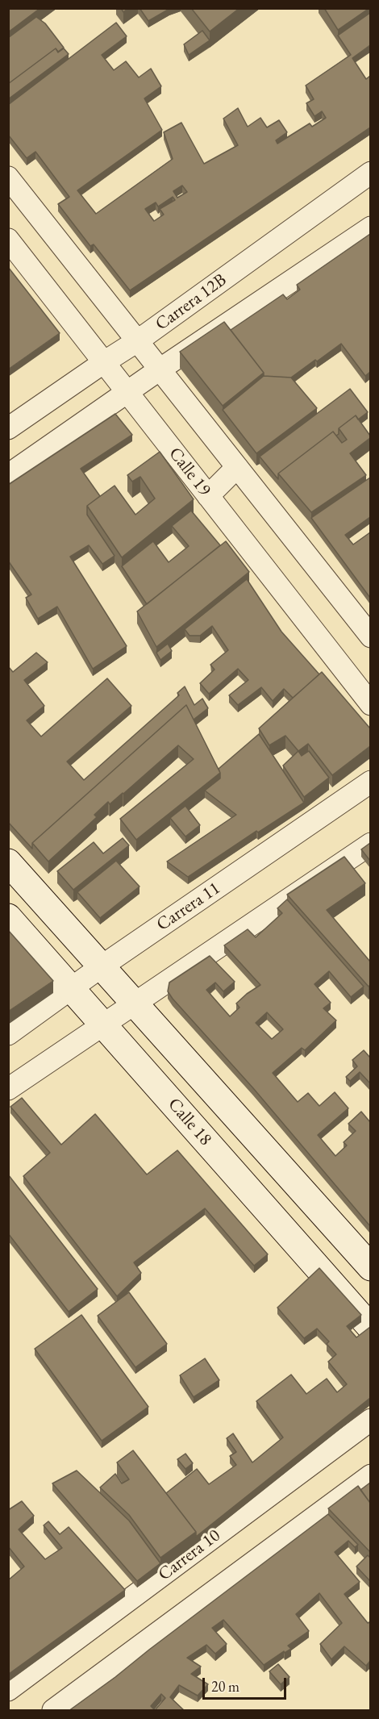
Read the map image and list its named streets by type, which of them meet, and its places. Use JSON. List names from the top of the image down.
{
  "streets": {
    "street": [
      "Carrera 12B",
      "Calle 19",
      "Carrera 11",
      "Calle 18",
      "Carrera 10"
    ]
  },
  "crossings": [
    ["Carrera 12B", "Calle 19"],
    ["Carrera 11", "Calle 18"]
  ],
  "scale_bar": "20 m"
}
